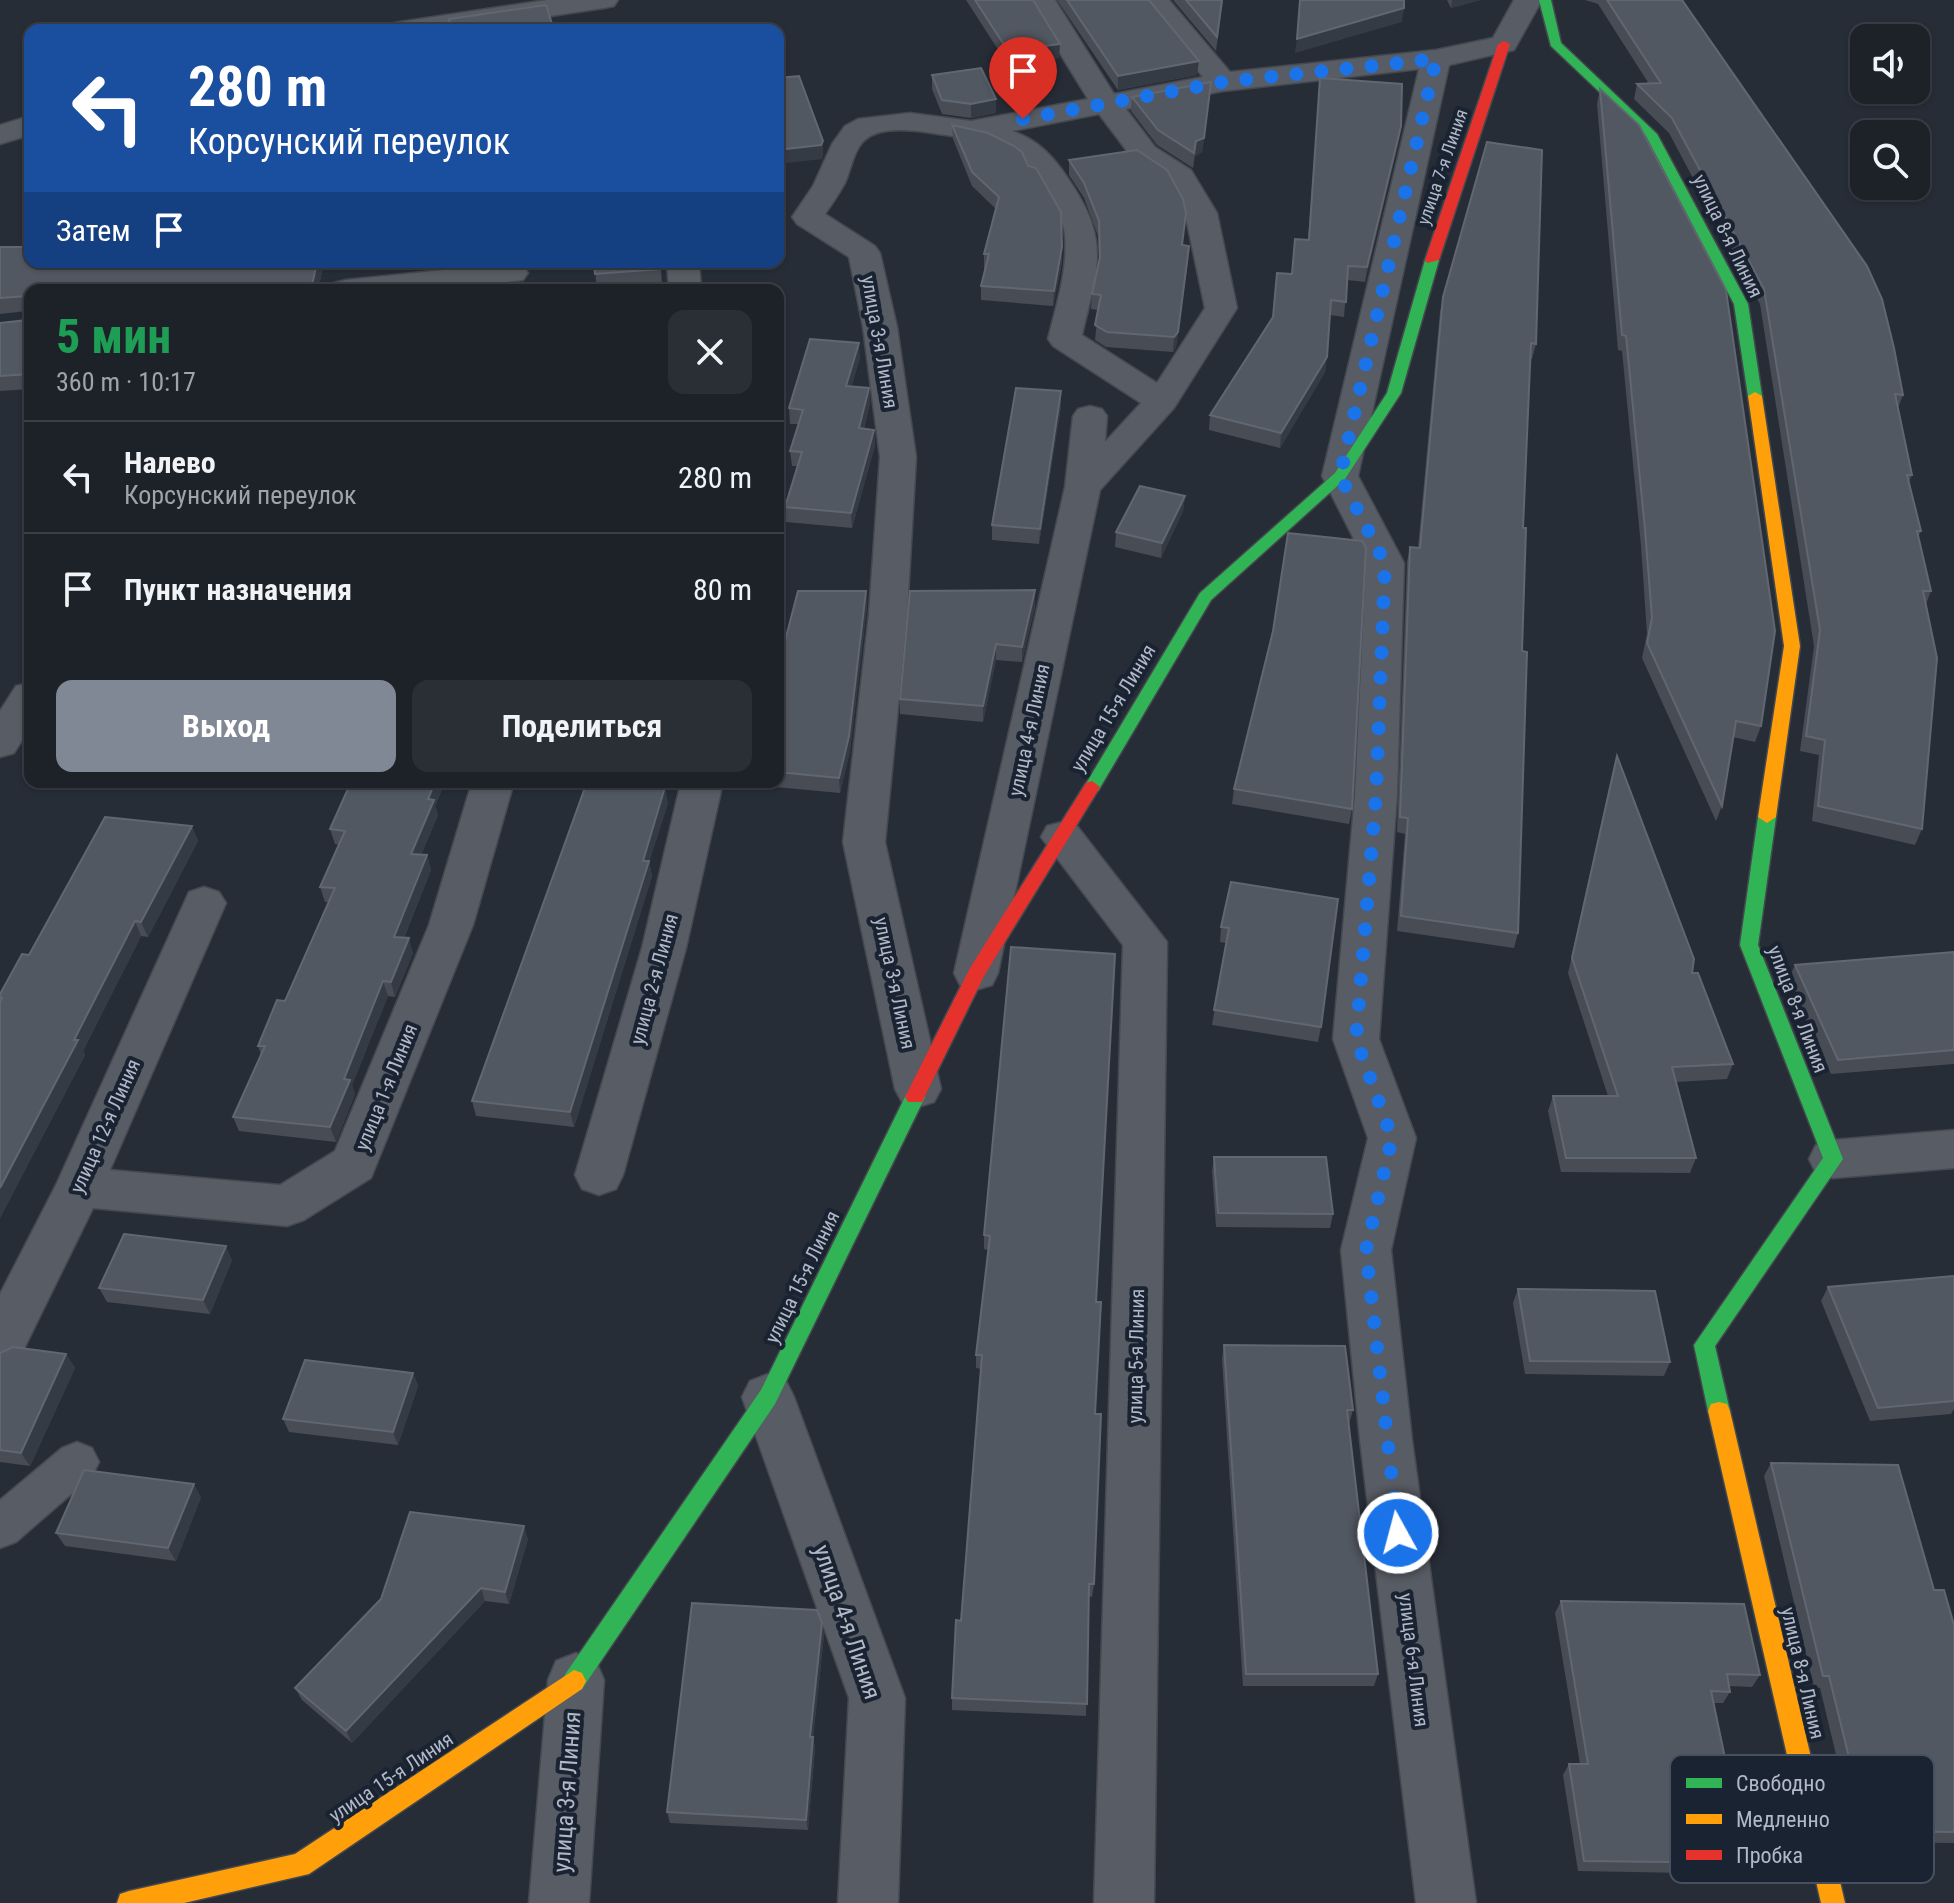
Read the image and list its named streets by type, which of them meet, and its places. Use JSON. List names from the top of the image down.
{
  "streets": {
    "street": [
      "улица 7-я Линия",
      "улица 8-я Линия",
      "улица 3-я Линия",
      "улица 15-я Линия",
      "улица 4-я Линия",
      "улица 2-я Линия",
      "улица 1-я Линия",
      "улица 12-я Линия",
      "улица 5-я Линия",
      "улица 6-я Линия"
    ]
  },
  "crossings": [
    ["улица 7-я Линия", "улица 15-я Линия"],
    ["улица 7-я Линия", "улица 6-я Линия"],
    ["улица 3-я Линия", "улица 15-я Линия"],
    ["улица 15-я Линия", "улица 4-я Линия"],
    ["улица 15-я Линия", "улица 5-я Линия"],
    ["улица 15-я Линия", "улица 6-я Линия"],
    ["улица 1-я Линия", "улица 12-я Линия"]
  ],
  "legend": ["Свободно", "Медленно", "Пробка"],
  "page": {
    "turn": ["280 m", "Корсунский переулок"],
    "then": "Затем",
    "heading": ["5 мин", "360 m · 10:17"],
    "list": [
      {
        "name": "Налево",
        "note": "Корсунский переулок",
        "value": "280 m"
      },
      {
        "name": "Пункт назначения",
        "value": "80 m"
      }
    ],
    "buttons": ["Выход", "Поделиться"]
  }
}
